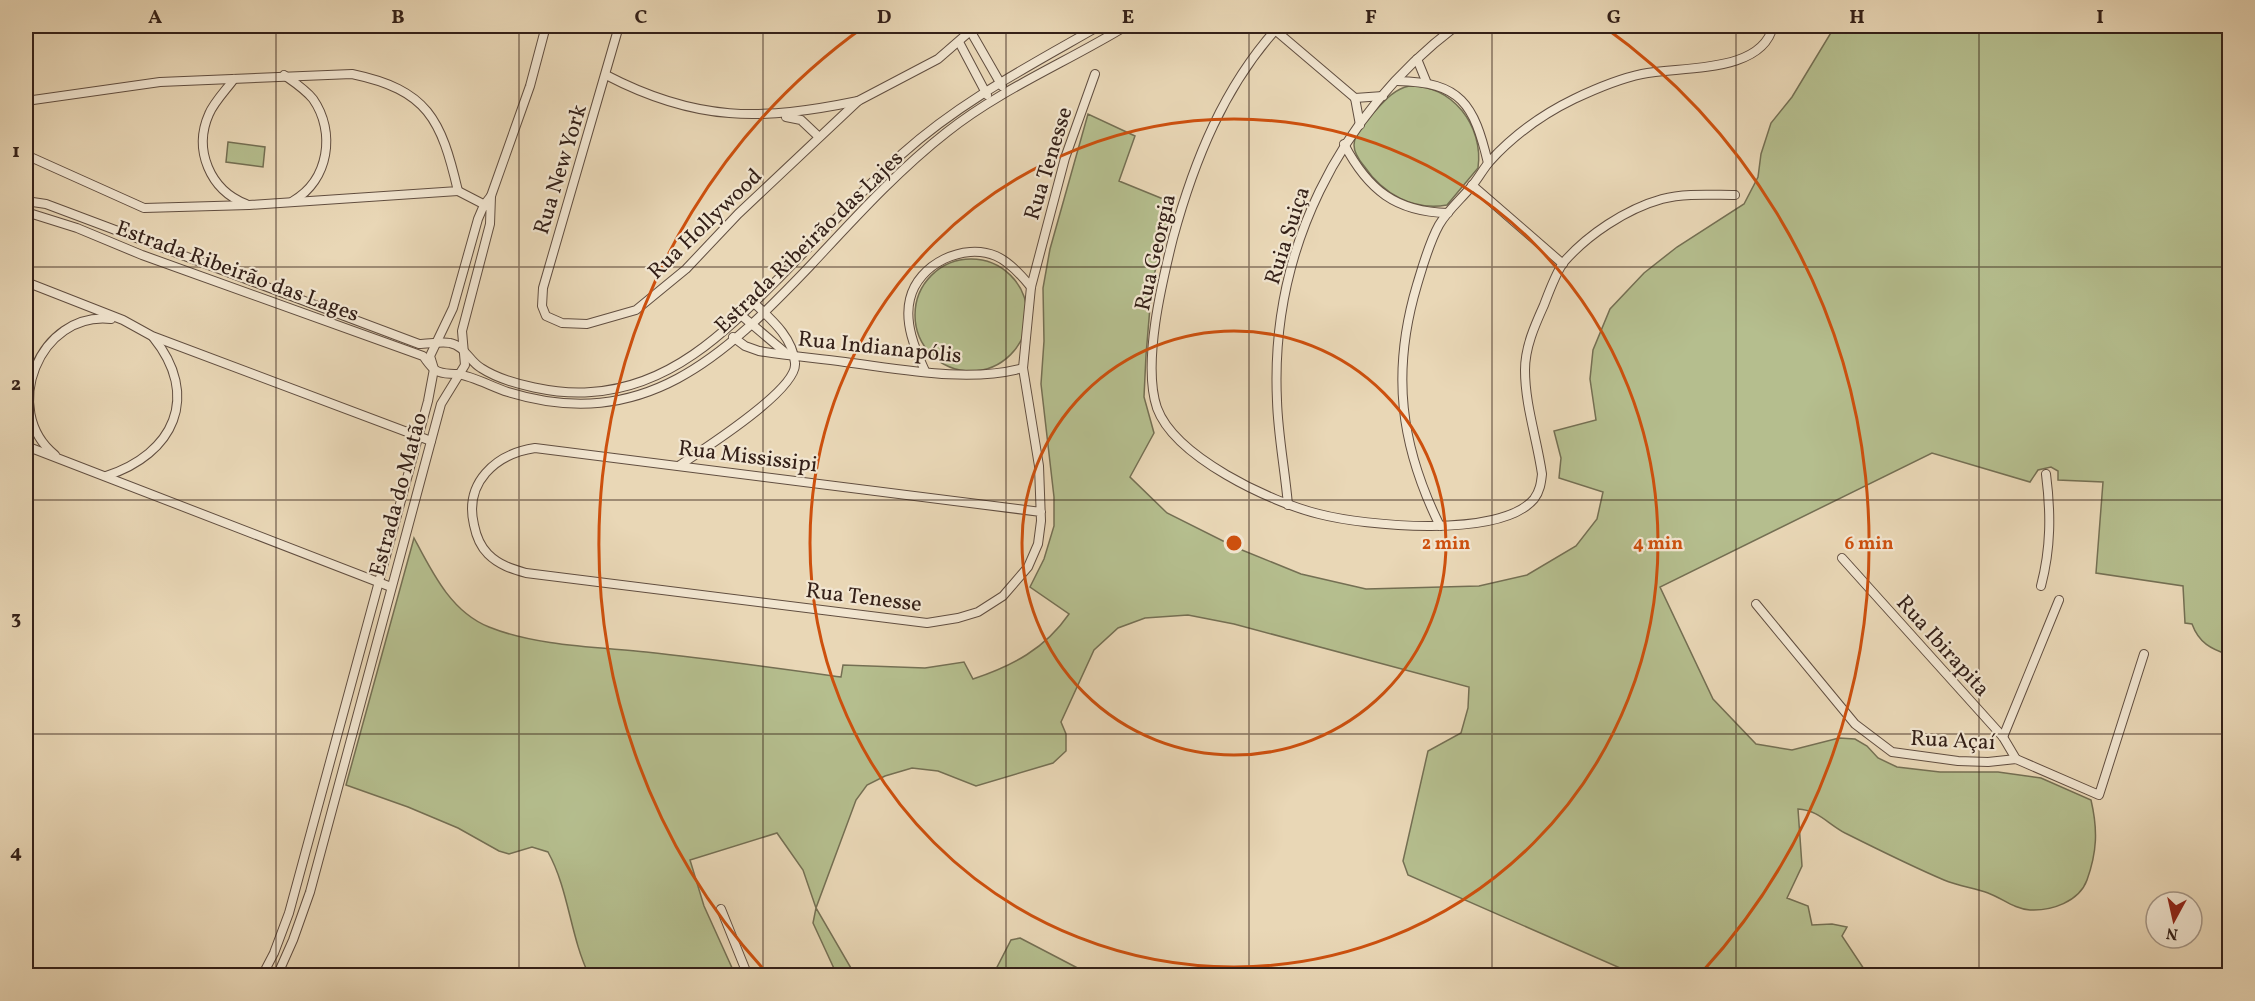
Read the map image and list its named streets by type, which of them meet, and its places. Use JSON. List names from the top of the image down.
{
  "streets": {
    "street": [
      "Rua Tenesse",
      "Rua New York",
      "Rua Hollywood",
      "Ruia Suiça",
      "Estrada Ribeirão das Lajes",
      "Rua Georgia",
      "Estrada Ribeirão das Lages",
      "Rua Indianapólis",
      "Rua Mississipi",
      "Estrada do Matão",
      "Rua Ibirapita",
      "Rua Açaí"
    ]
  },
  "crossings": [
    ["Rua Tenesse", "Rua Indianapólis"],
    ["Rua Tenesse", "Rua Mississipi"],
    ["Rua New York", "Rua Hollywood"],
    ["Ruia Suiça", "Rua Georgia"],
    ["Estrada Ribeirão das Lajes", "Estrada Ribeirão das Lages"],
    ["Estrada Ribeirão das Lajes", "Rua Indianapólis"],
    ["Estrada Ribeirão das Lajes", "Estrada do Matão"],
    ["Estrada Ribeirão das Lages", "Estrada do Matão"],
    ["Rua Ibirapita", "Rua Açaí"]
  ],
  "north": "bottom",
  "grid": {
    "columns": [
      "A",
      "B",
      "C",
      "D",
      "E",
      "F",
      "G",
      "H",
      "I"
    ],
    "rows": [
      "1",
      "2",
      "3",
      "4"
    ]
  },
  "rings": ["2 min", "4 min", "6 min"]
}
